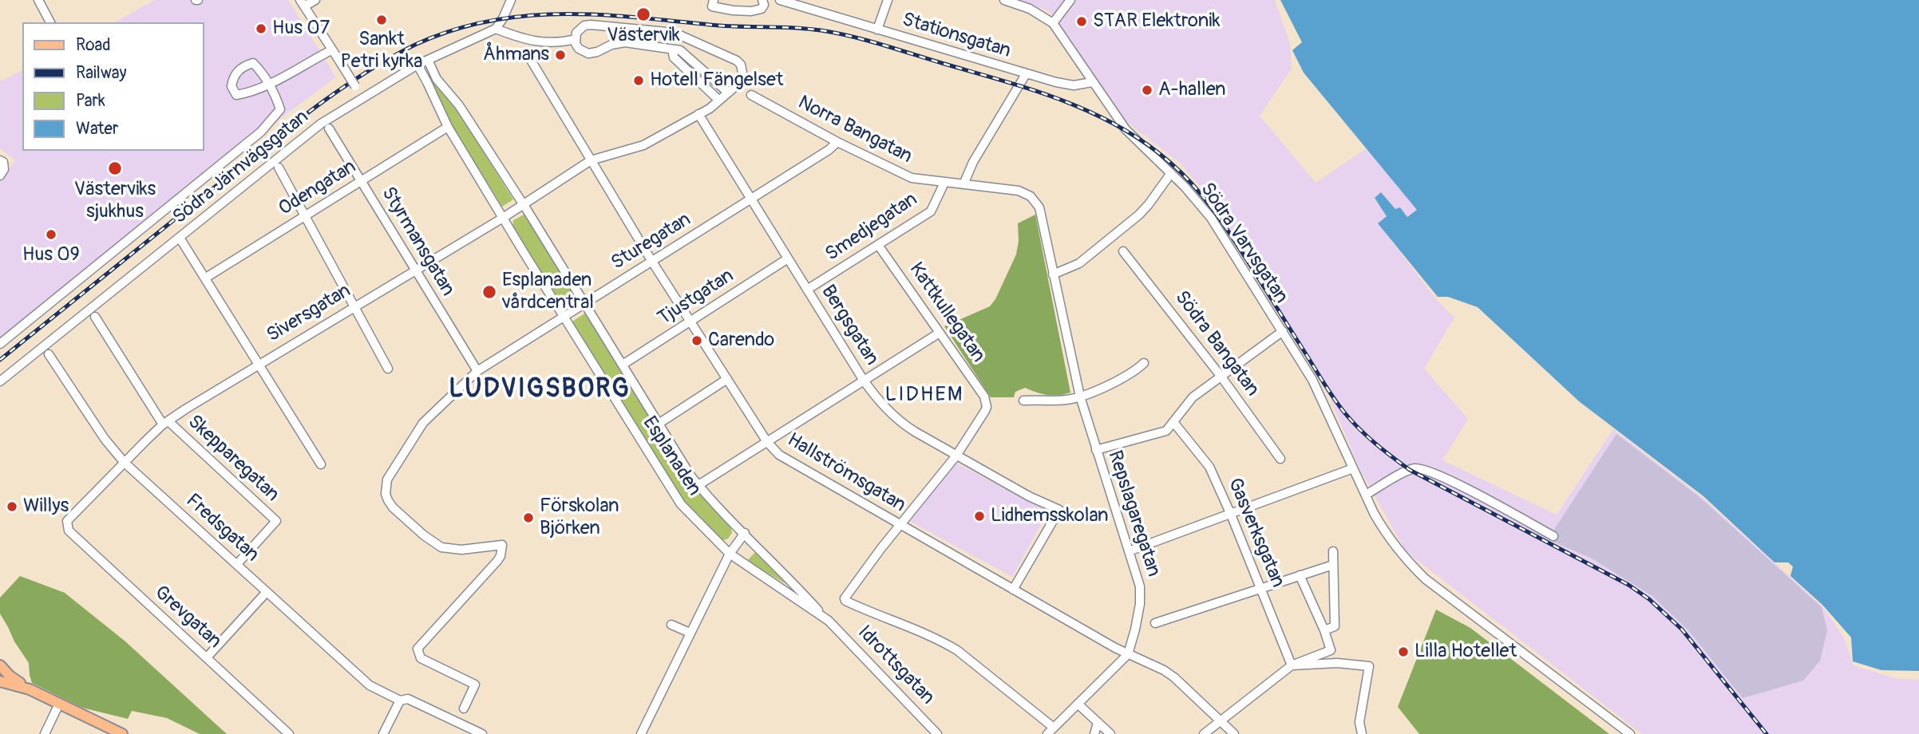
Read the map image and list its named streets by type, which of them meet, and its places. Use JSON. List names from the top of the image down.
{
  "streets": {
    "street": [
      "Stationsgatan",
      "Norra Bangatan",
      "Södra Järnvägsgatan",
      "Odengatan",
      "Smedjegatan",
      "Styrmansgatan",
      "Sturegatan",
      "Södra Varvsgatan",
      "Tjustgatan",
      "Kattkullegatan",
      "Siversgatan",
      "Bergsgatan",
      "Södra Bangatan",
      "Esplanaden",
      "Skepparegatan",
      "Hallströmsgatan",
      "Repslagaregatan",
      "Fredsgatan",
      "Gasverksgatan",
      "Grevgatan",
      "Idrottsgatan"
    ]
  },
  "crossings": [
    ["Stationsgatan", "Södra Varvsgatan"],
    ["Norra Bangatan", "Smedjegatan"],
    ["Norra Bangatan", "Sturegatan"],
    ["Norra Bangatan", "Repslagaregatan"],
    ["Södra Järnvägsgatan", "Esplanaden"],
    ["Odengatan", "Styrmansgatan"],
    ["Odengatan", "Esplanaden"],
    ["Smedjegatan", "Kattkullegatan"],
    ["Smedjegatan", "Bergsgatan"],
    ["Styrmansgatan", "Sturegatan"],
    ["Styrmansgatan", "Siversgatan"],
    ["Sturegatan", "Bergsgatan"],
    ["Sturegatan", "Esplanaden"],
    ["Sturegatan", "Hallströmsgatan"],
    ["Tjustgatan", "Bergsgatan"],
    ["Tjustgatan", "Esplanaden"],
    ["Tjustgatan", "Hallströmsgatan"],
    ["Kattkullegatan", "Bergsgatan"],
    ["Siversgatan", "Bergsgatan"],
    ["Siversgatan", "Esplanaden"],
    ["Siversgatan", "Skepparegatan"],
    ["Siversgatan", "Hallströmsgatan"],
    ["Siversgatan", "Fredsgatan"],
    ["Siversgatan", "Grevgatan"],
    ["Bergsgatan", "Hallströmsgatan"],
    ["Esplanaden", "Idrottsgatan"],
    ["Skepparegatan", "Fredsgatan"],
    ["Hallströmsgatan", "Repslagaregatan"]
  ],
  "districts": ["LUDVIGSBORG", "LIDHEM"],
  "places": [
    "Västervik",
    "Sankt Petri kyrka",
    "STAR Elektronik",
    "Hus 07",
    "Åhmans",
    "Hotell Fängelset",
    "A-hallen",
    "Västerviks sjukhus",
    "Hus 09",
    "Esplanaden vårdcentral",
    "Carendo",
    "Willys",
    "Lidhemsskolan",
    "Förskolan Björken",
    "Lilla Hotellet"
  ],
  "legend": [
    "Road",
    "Railway",
    "Park",
    "Water"
  ]
}
